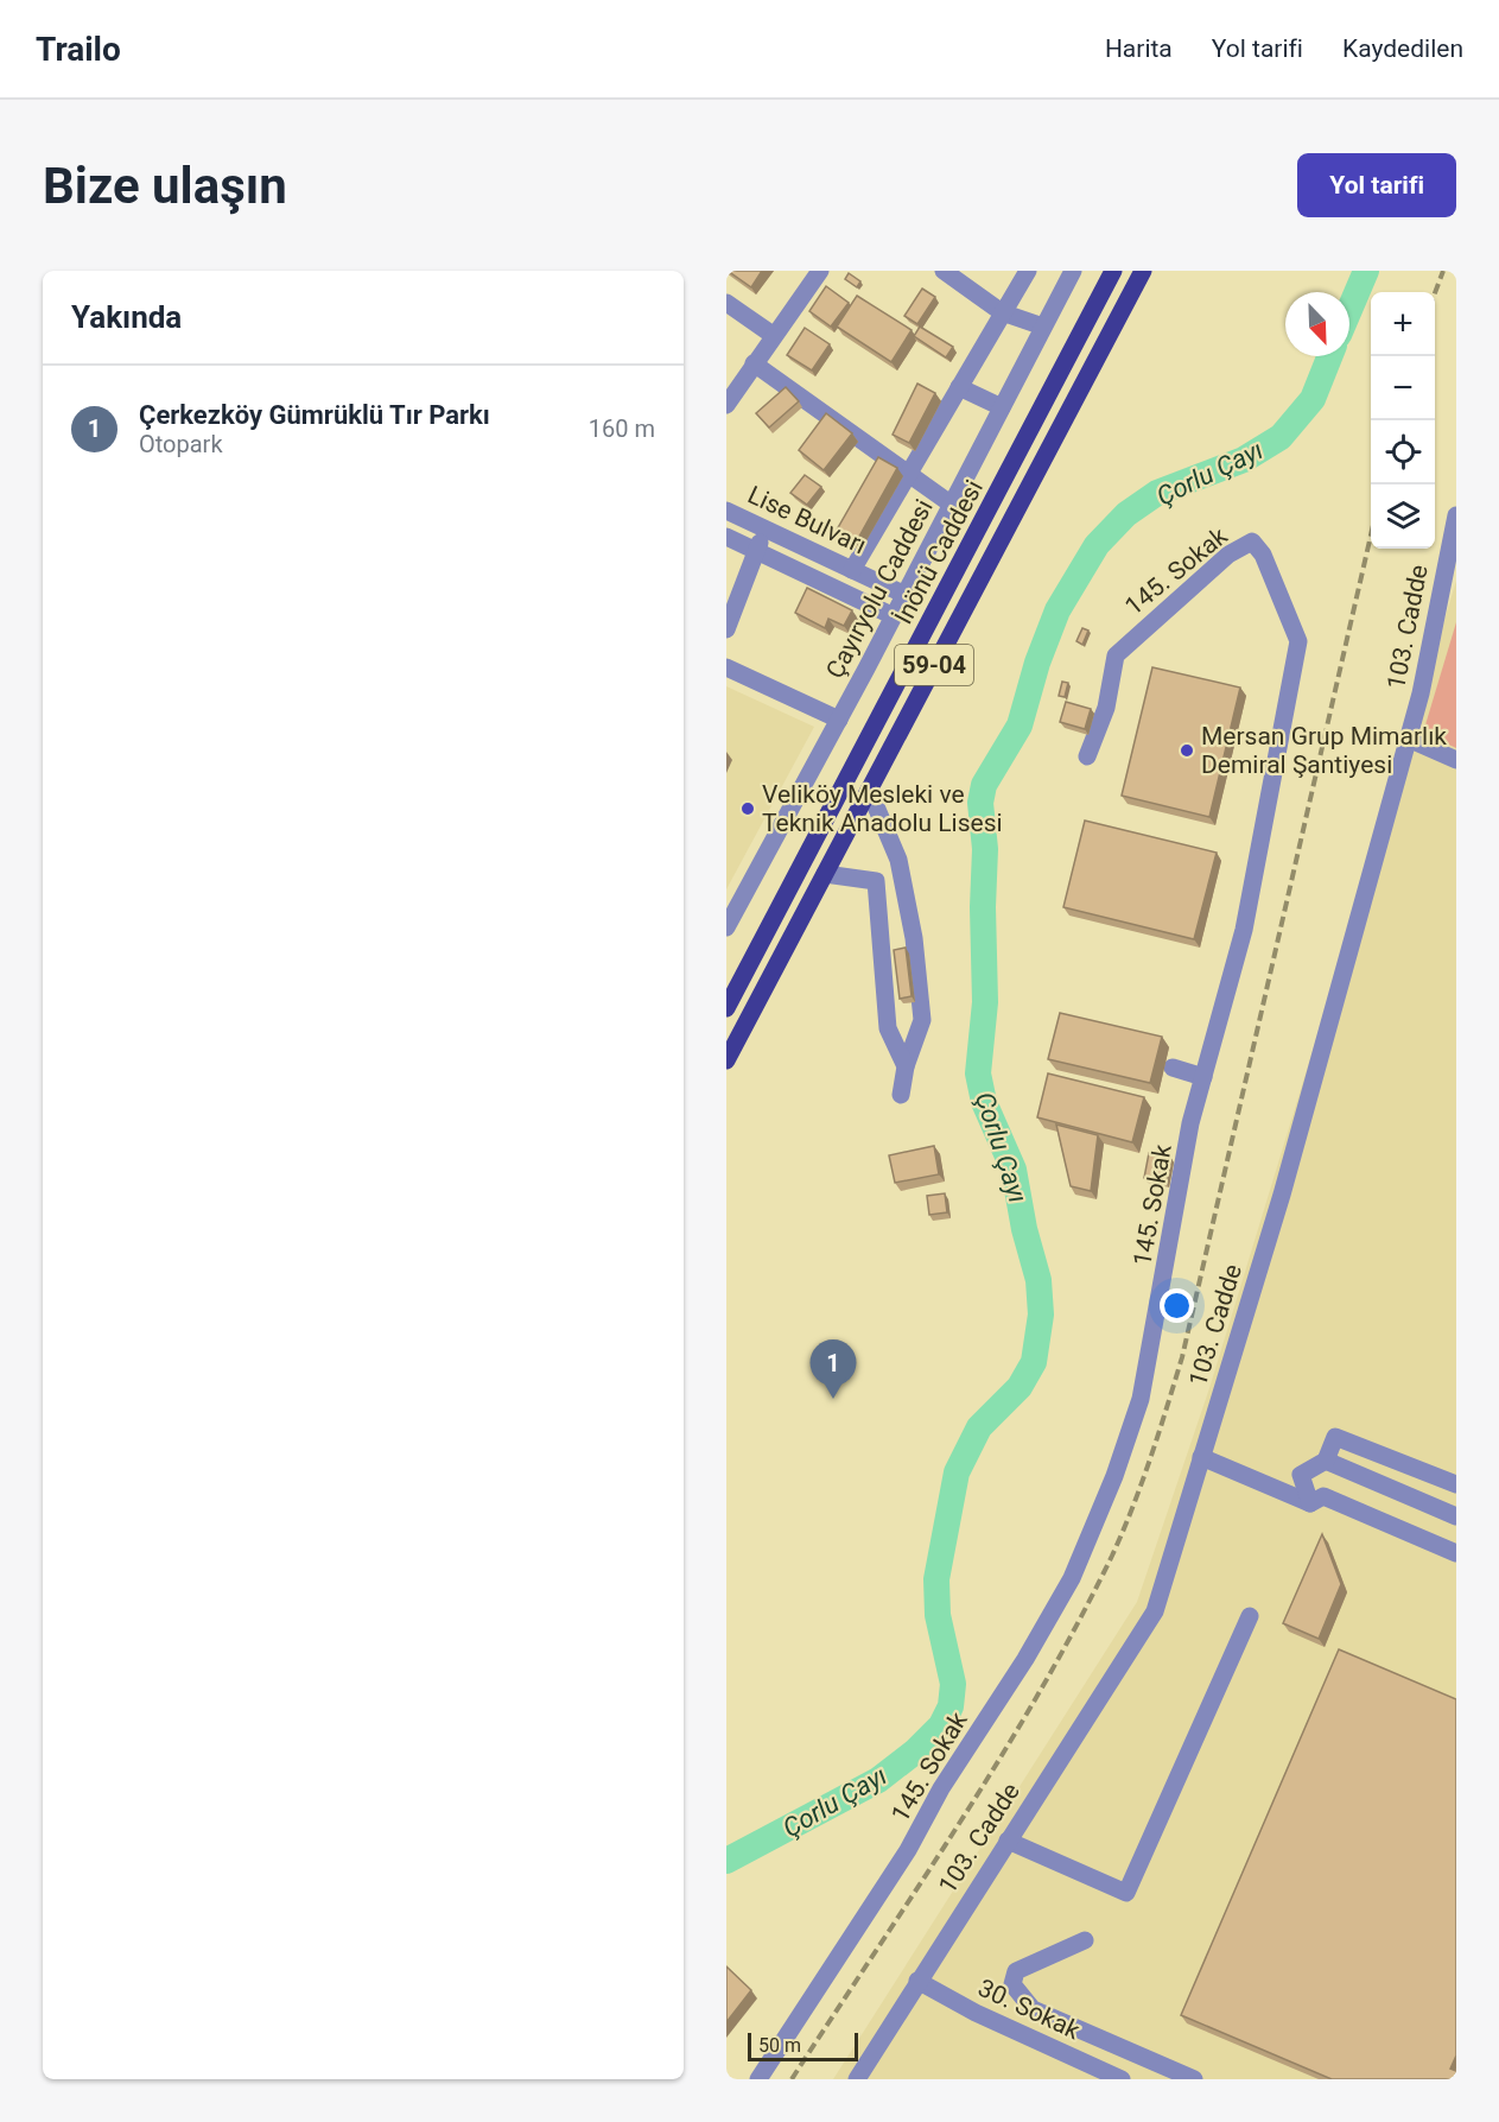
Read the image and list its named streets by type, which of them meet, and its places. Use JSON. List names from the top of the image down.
{
  "streets": {
    "main road": ["İnönü Caddesi", "59-04"],
    "street": [
      "Lise Bulvarı",
      "145. Sokak",
      "Çayıryolu Caddesi",
      "103. Cadde",
      "30. Sokak"
    ]
  },
  "crossings": [
    ["Lise Bulvarı", "Çayıryolu Caddesi"],
    ["103. Cadde", "30. Sokak"]
  ],
  "water": ["Çorlu Çayı"],
  "places": ["Mersan Grup Mimarlık Demiral Şantiyesi", "Veliköy Mesleki ve Teknik Anadolu Lisesi"],
  "scale_bar": "50 m",
  "north": "bottom right",
  "page": {
    "header": "Trailo",
    "nav": ["Harita", "Yol tarifi", "Kaydedilen"],
    "buttons": "Yol tarifi",
    "title": "Bize ulaşın",
    "heading": "Yakında",
    "map_buttons": ["+", "−"],
    "list": [
      {
        "mark": "1",
        "name": "Çerkezköy Gümrüklü Tır Parkı",
        "note": "Otopark",
        "value": "160 m"
      }
    ],
    "pins": "1",
    "scale": "50 m"
  }
}
